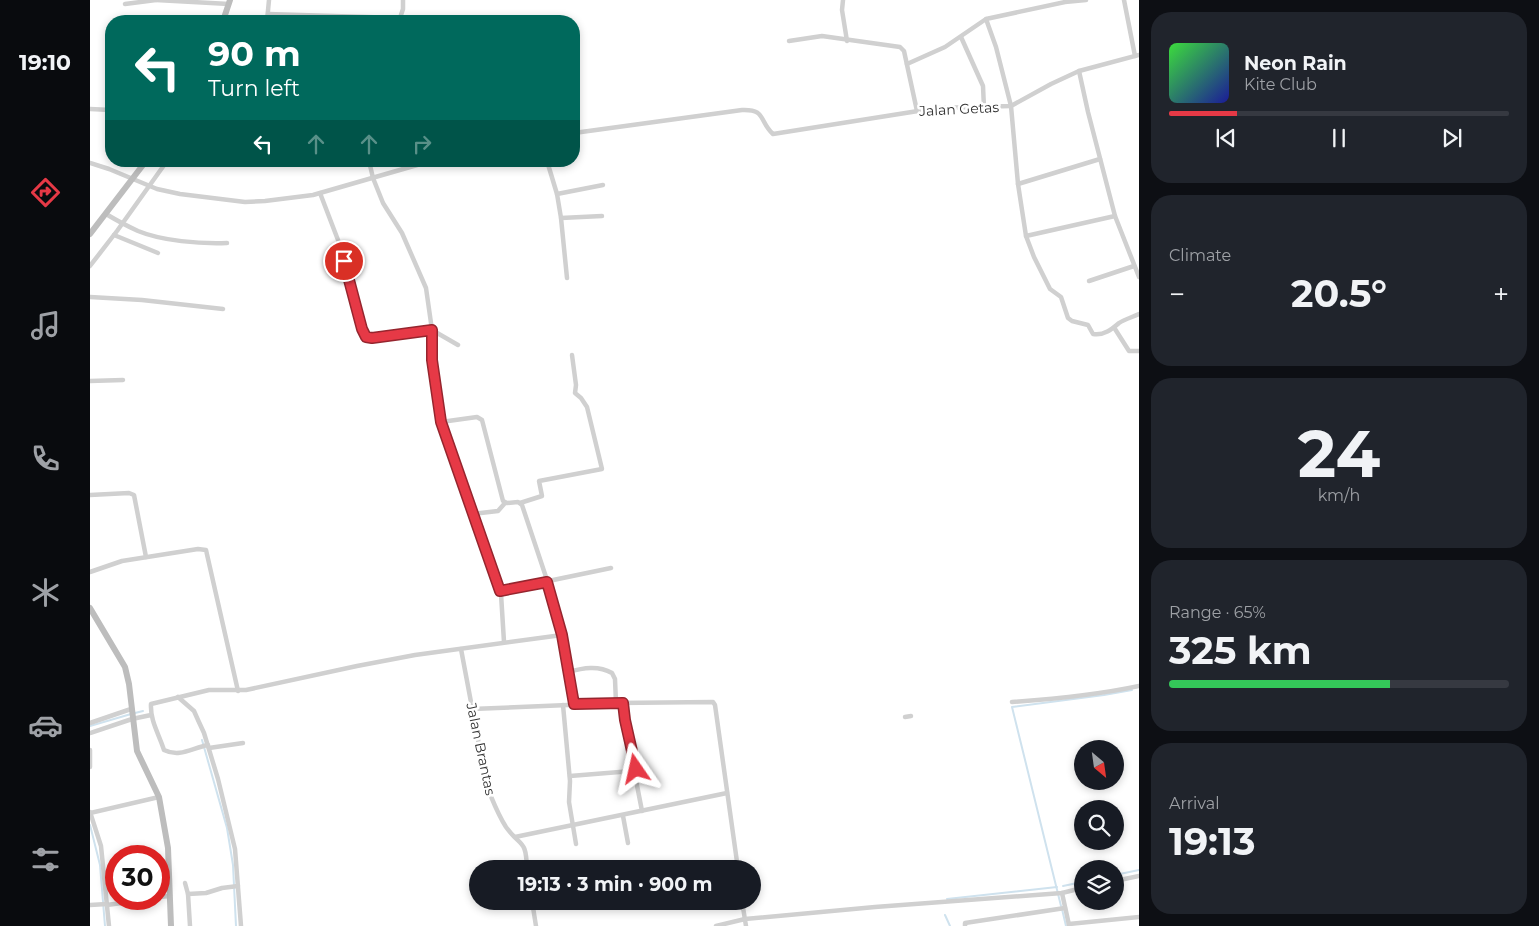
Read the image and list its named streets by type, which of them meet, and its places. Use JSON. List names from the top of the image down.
{
  "streets": {
    "street": ["Jalan Getas", "Jalan Brantas"]
  },
  "north": "bottom right",
  "page": {
    "tabs": "19:10",
    "turn": ["90 m", "Turn left"],
    "song": ["Neon Rain", "Kite Club"],
    "tile": [
      "Climate",
      ["24", "km/h"],
      ["Range · 65%", "325 km"],
      ["Arrival", "19:13"]
    ],
    "heat": ["−", "20.5°", "+"],
    "limit": "30",
    "trip": "19:13 · 3 min · 900 m"
  }
}
